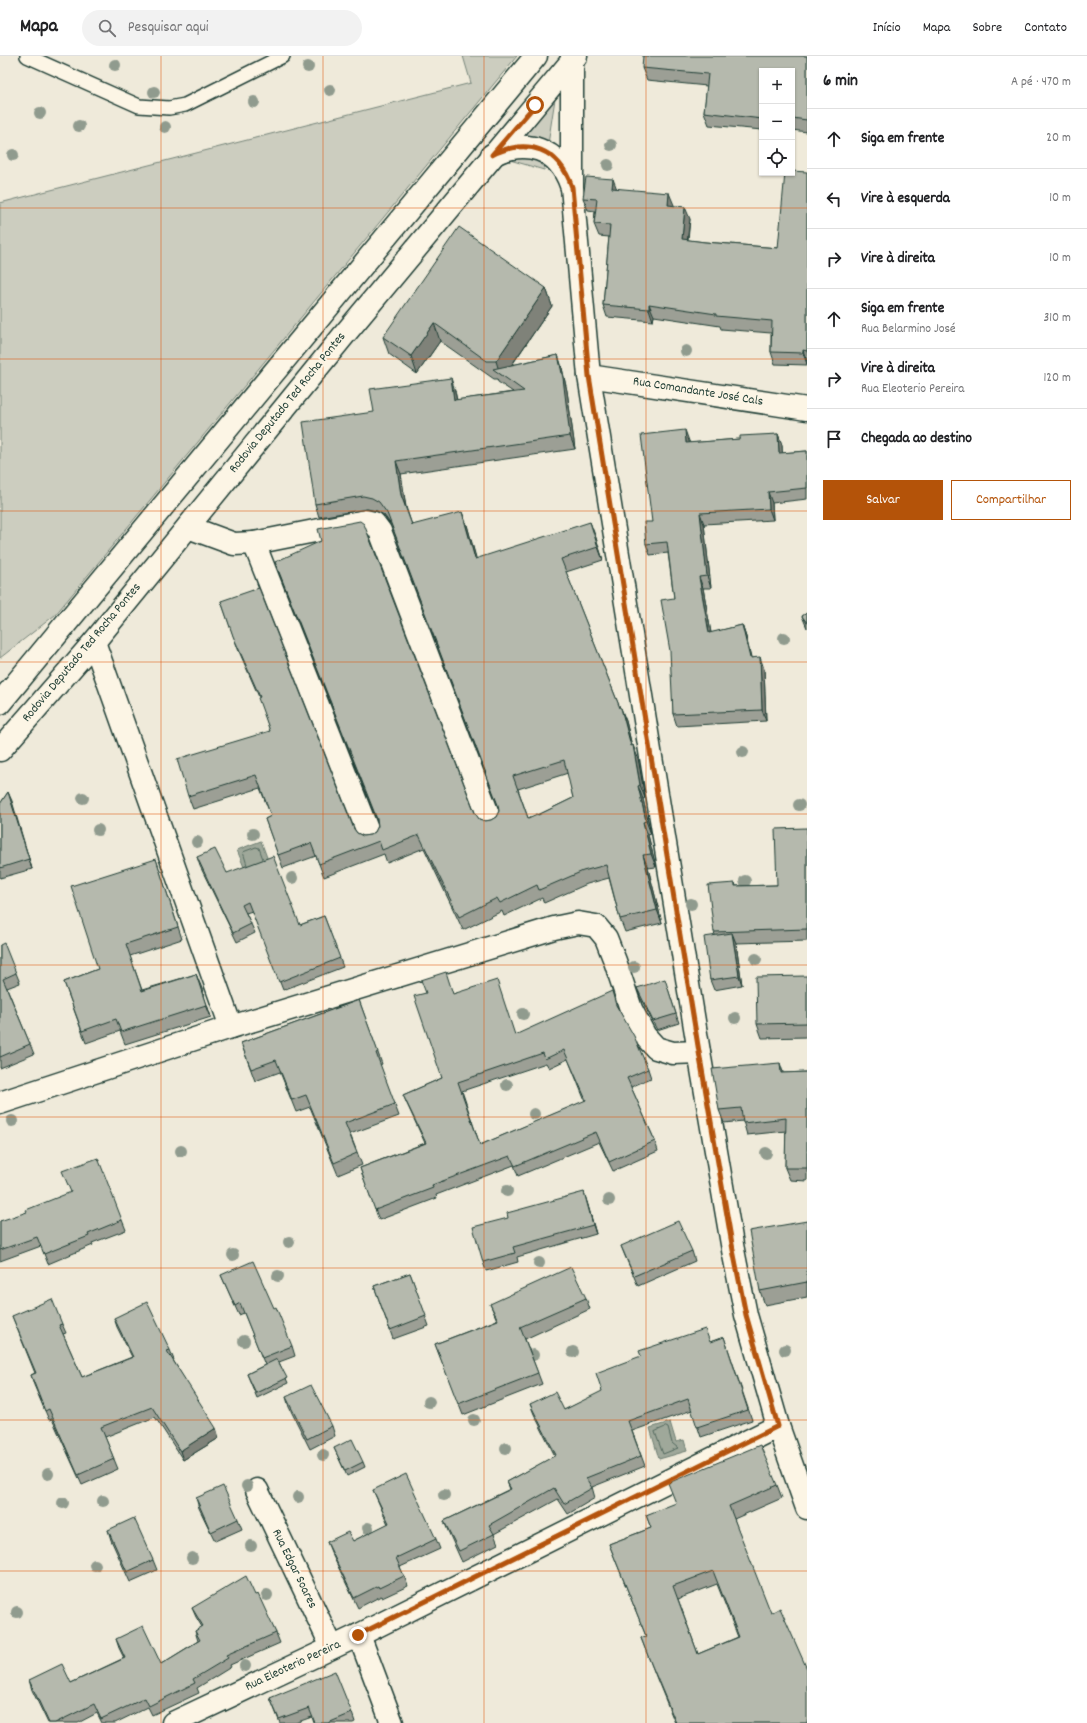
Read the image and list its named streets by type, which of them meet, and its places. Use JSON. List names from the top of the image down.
{
  "streets": {
    "street": [
      "Rua Comandante José Cals",
      "Rodovia Deputado Ted Rocha Pontes",
      "Rua Edgar Soares",
      "Rua Eleoterio Pereira"
    ]
  },
  "crossings": [
    ["Rua Edgar Soares", "Rua Eleoterio Pereira"]
  ],
  "page": {
    "header": "Mapa",
    "search": "Pesquisar aqui",
    "nav": [
      "Início",
      "Mapa",
      "Sobre",
      "Contato"
    ],
    "heading": ["6 min", "A pé · 470 m"],
    "map_buttons": ["+", "−"],
    "list": [
      ["Siga em frente", "20 m"],
      ["Vire à esquerda", "10 m"],
      ["Vire à direita", "10 m"],
      ["Siga em frente", "Rua Belarmino José", "310 m"],
      ["Vire à direita", "Rua Eleoterio Pereira", "120 m"],
      "Chegada ao destino"
    ],
    "buttons": ["Salvar", "Compartilhar"]
  }
}
